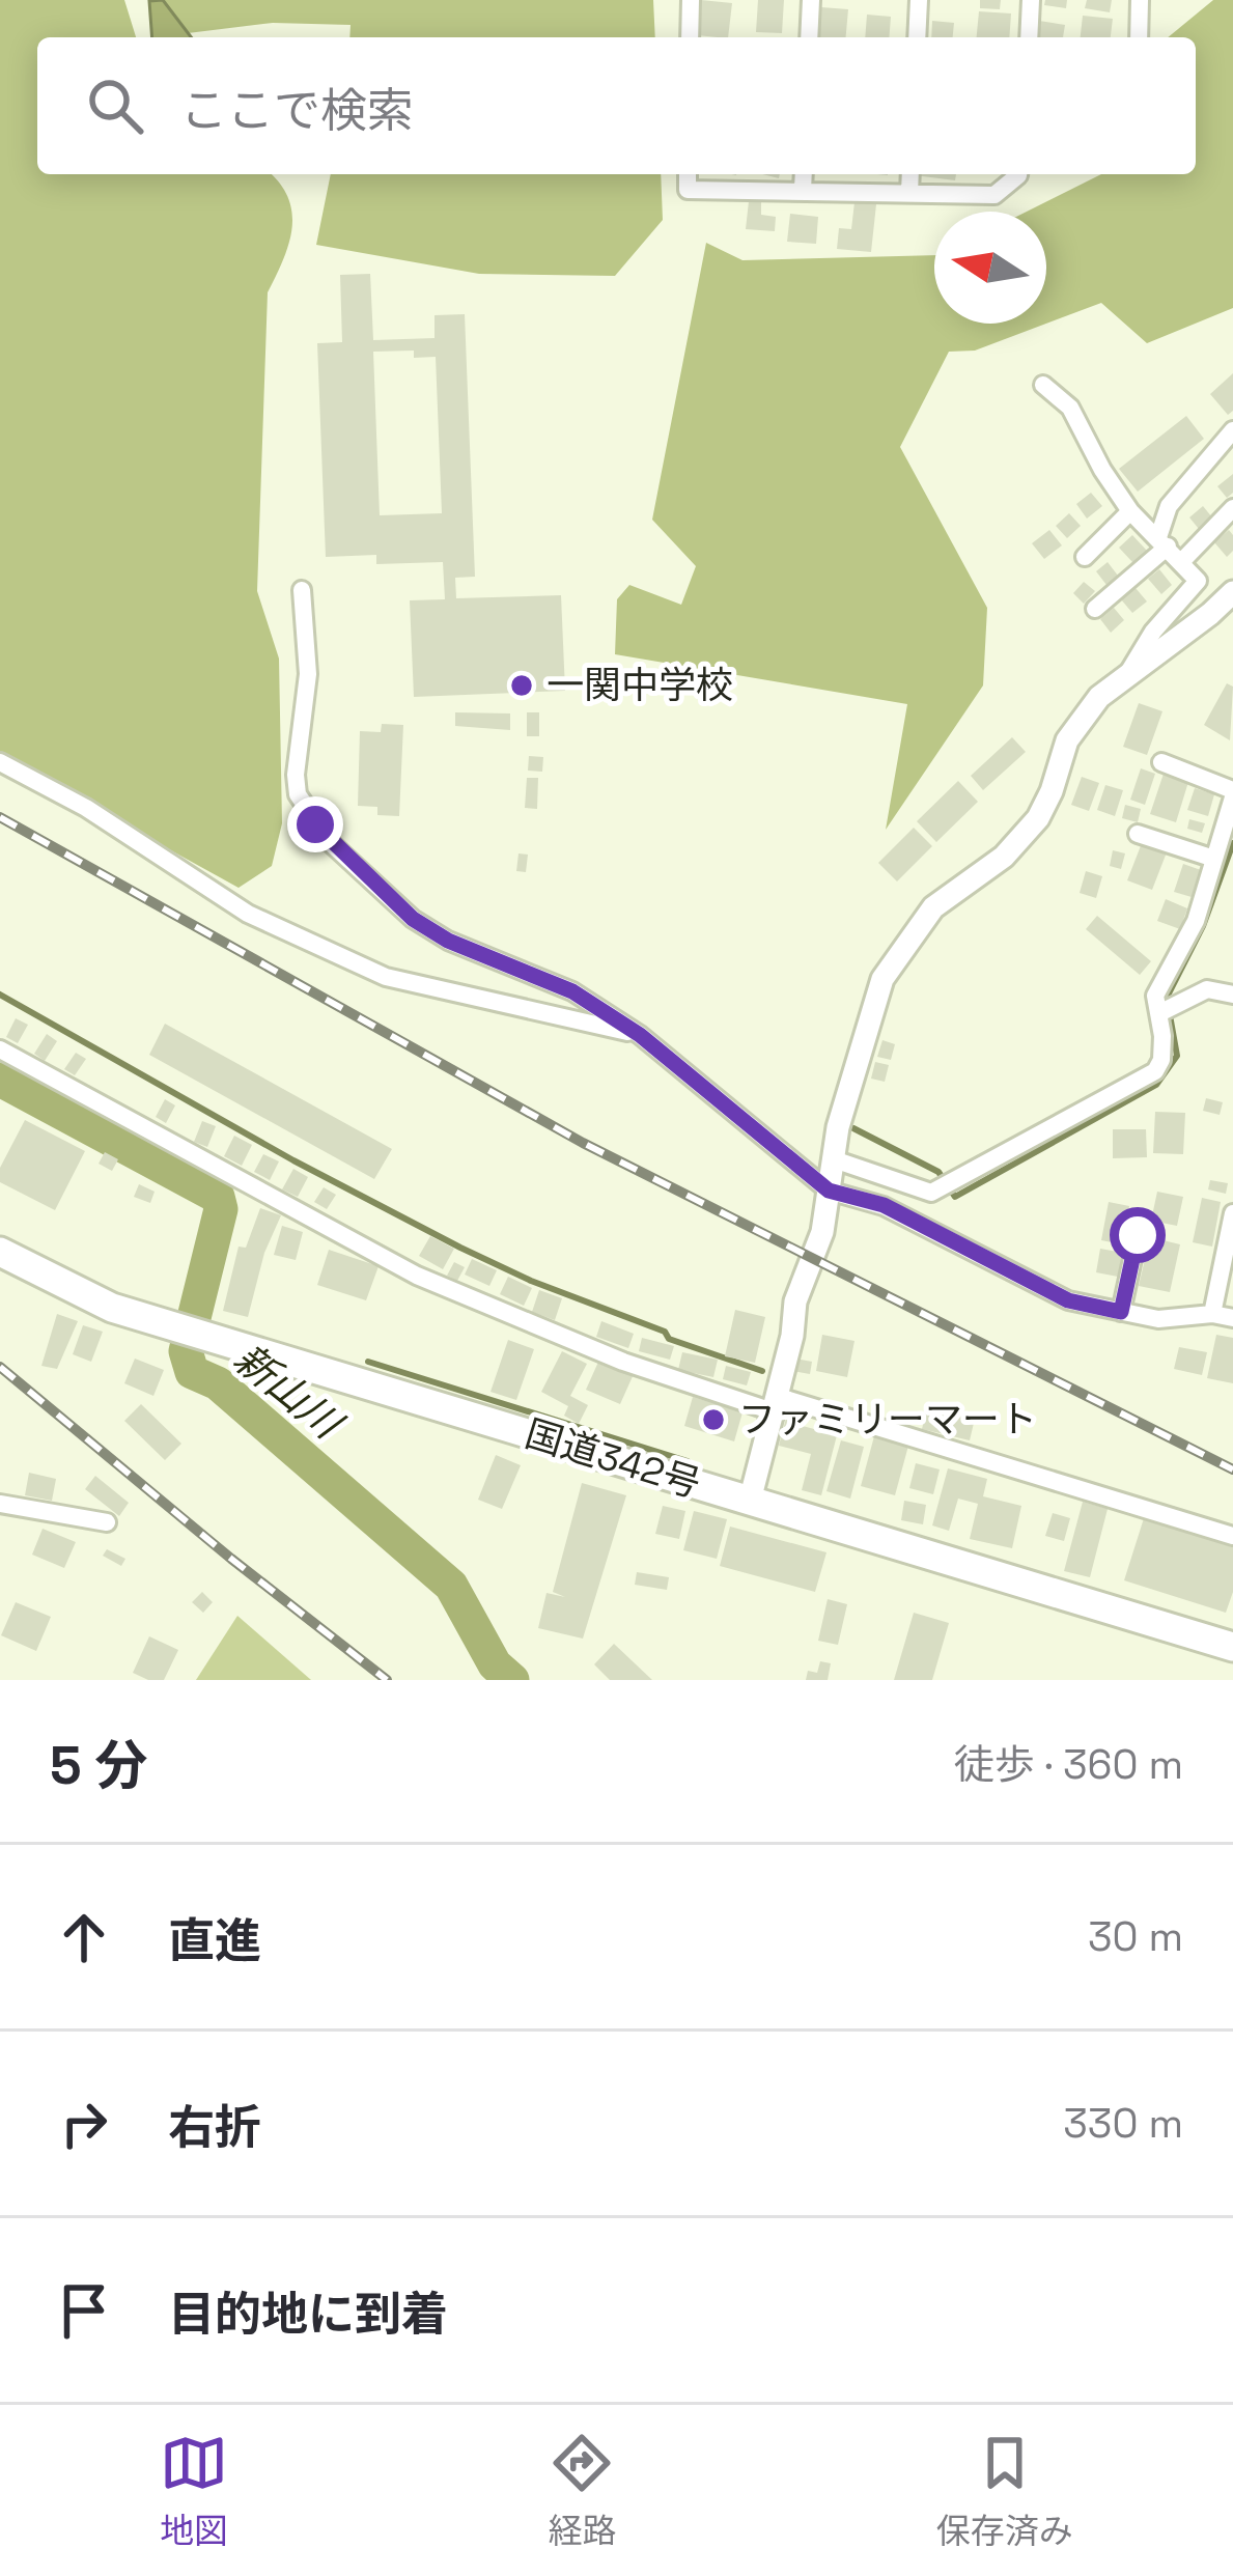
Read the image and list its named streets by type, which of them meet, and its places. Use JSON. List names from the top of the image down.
{
  "streets": {
    "highway": ["国道342号"]
  },
  "water": ["新山川"],
  "places": ["一関中学校", "ファミリーマート"],
  "north": "left",
  "page": {
    "search": "ここで検索",
    "heading": ["5 分", "徒歩 · 360 m"],
    "list": [
      ["直進", "30 m"],
      ["右折", "330 m"],
      "目的地に到着"
    ],
    "nav": ["地図", "経路", "保存済み"]
  }
}
